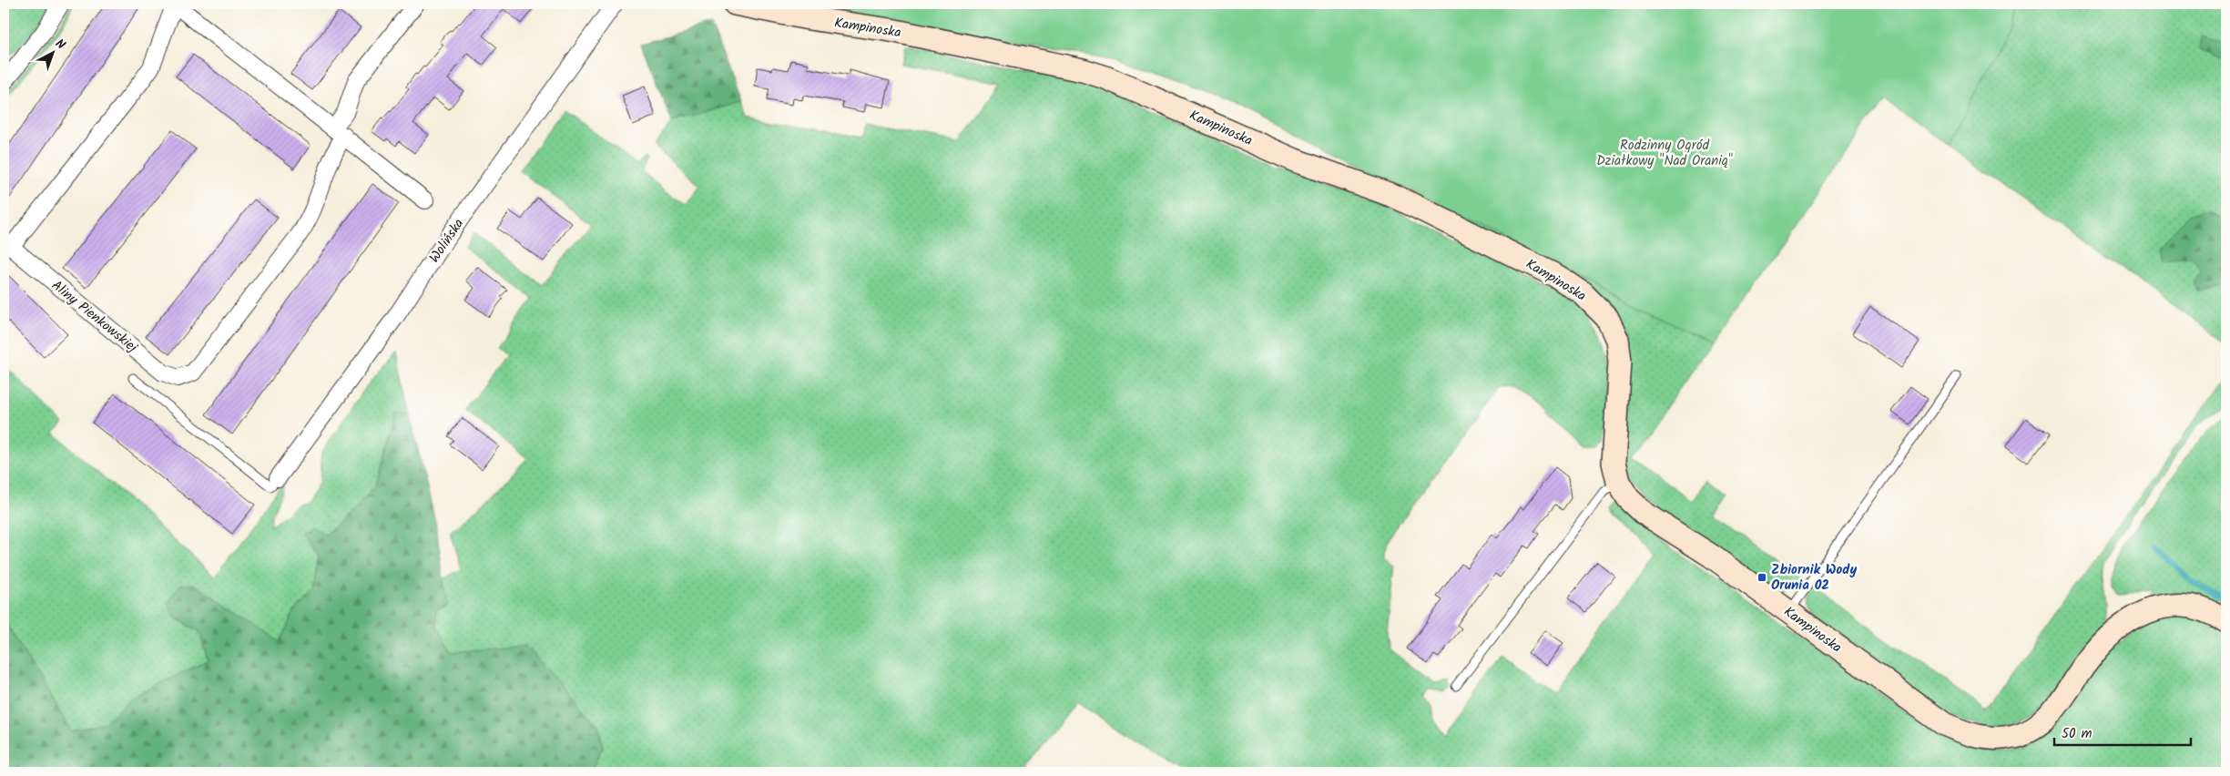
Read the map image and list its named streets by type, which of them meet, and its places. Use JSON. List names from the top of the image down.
{
  "streets": {
    "street": ["Kampinoska", "Wolińska", "Aliny Pienkowskiej"]
  },
  "parks": ["Rodzinny Ogród Działkowy \"Nad Oranią\""],
  "places": {
    "transit": ["Zbiornik Wody Orunia 02"]
  },
  "scale_bar": "50 m",
  "north": "top right"
}
